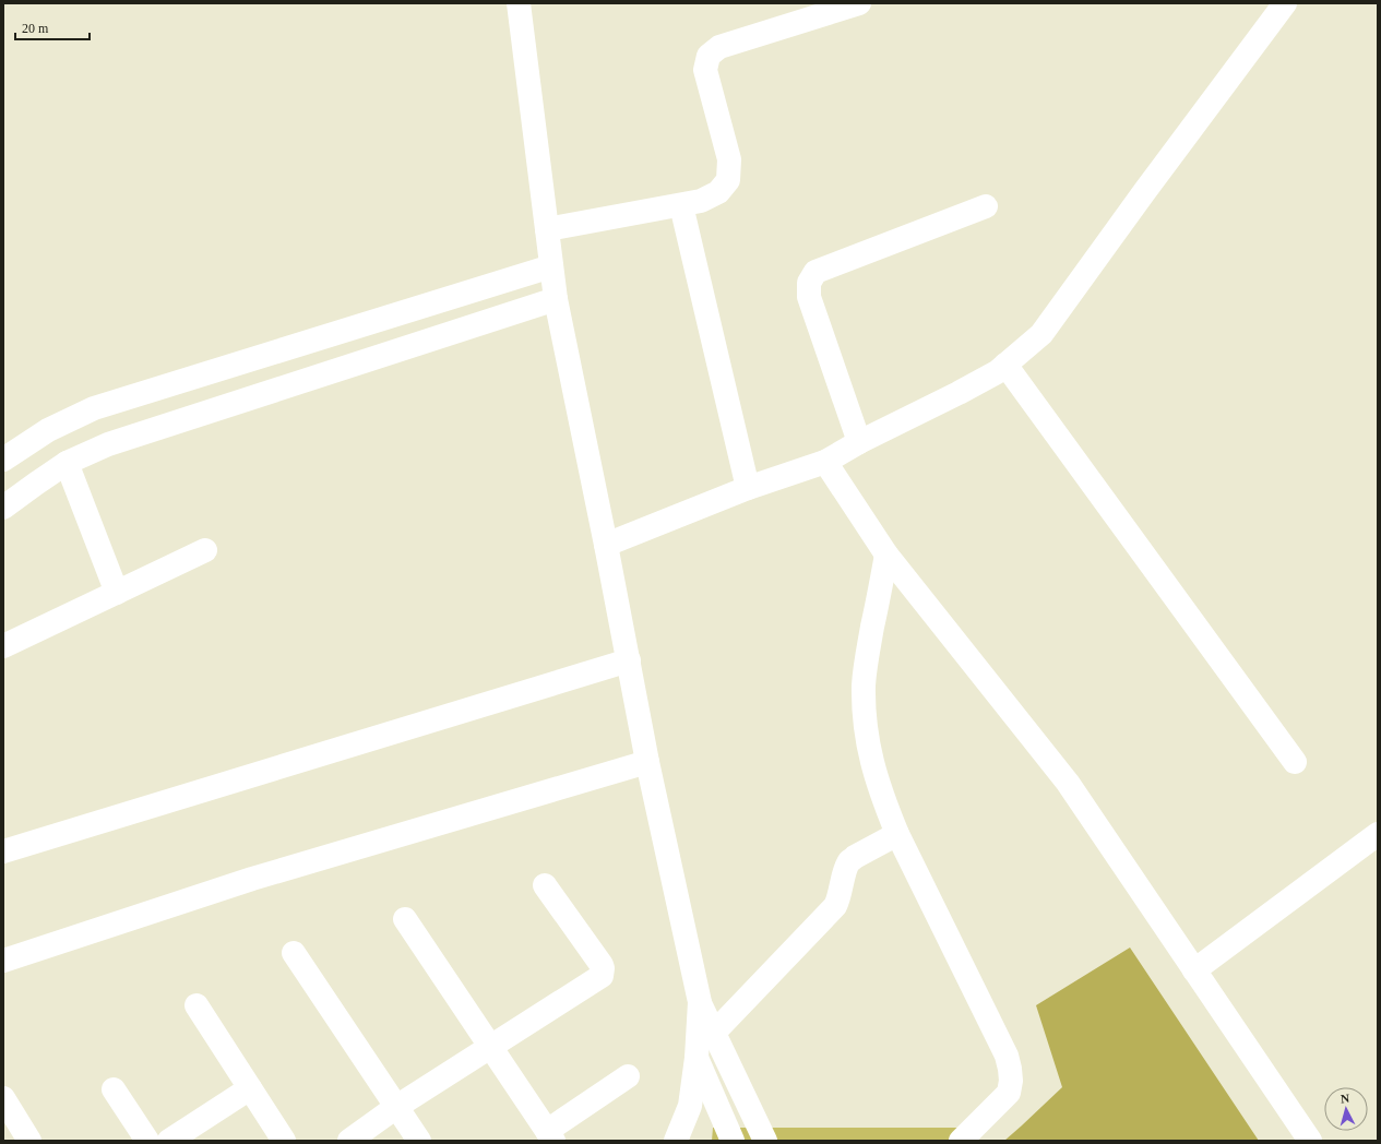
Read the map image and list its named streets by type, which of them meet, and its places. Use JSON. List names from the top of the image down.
{
  "scale_bar": "20 m",
  "north": "top"
}
